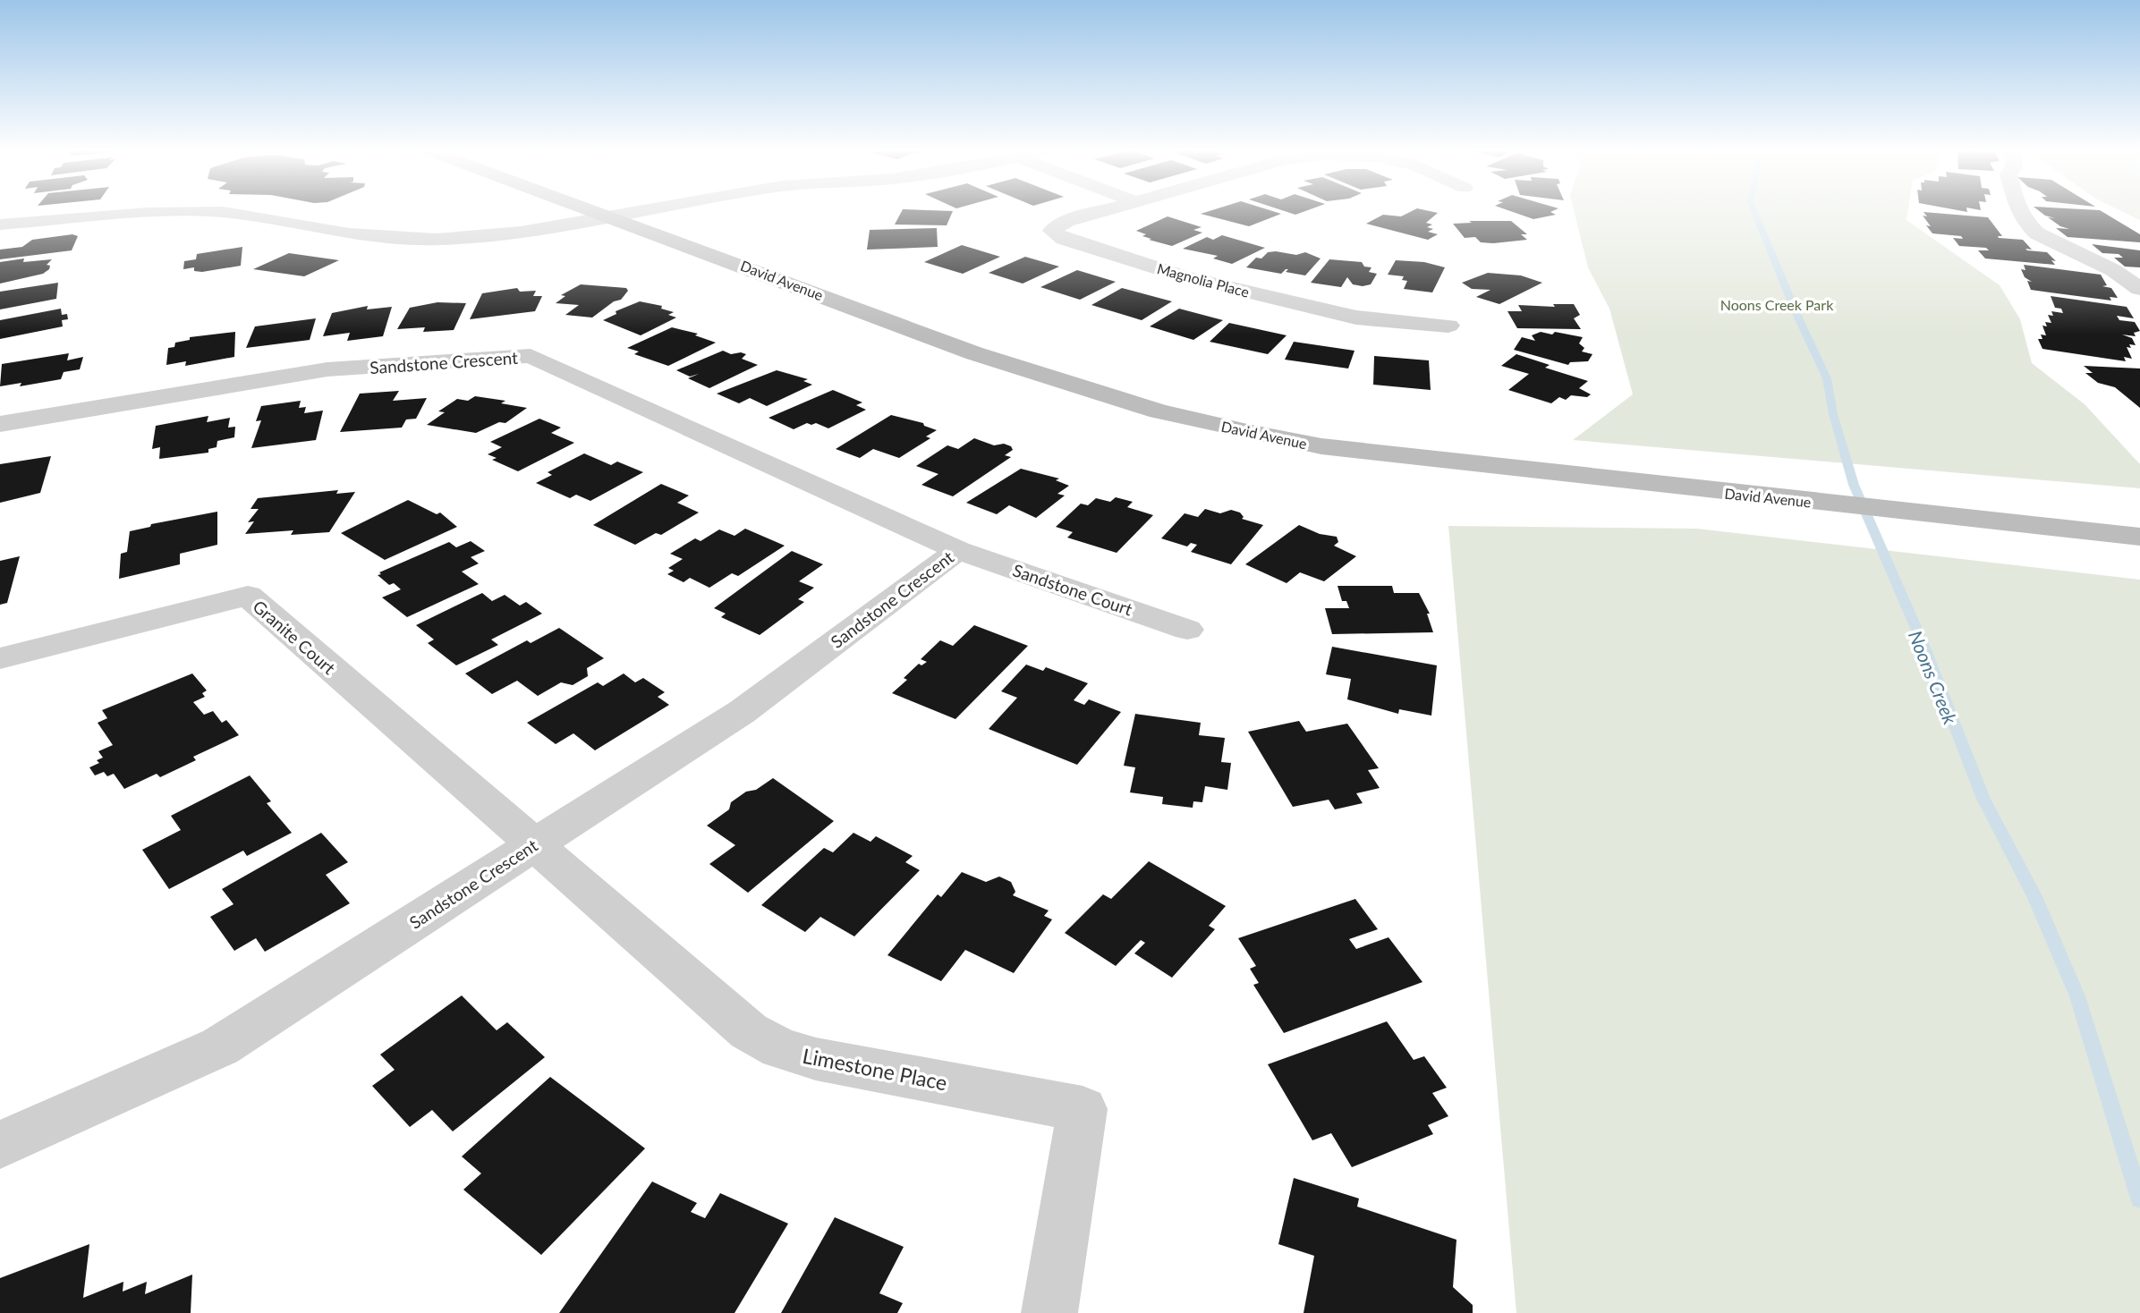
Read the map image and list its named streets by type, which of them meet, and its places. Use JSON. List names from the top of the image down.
{
  "streets": {
    "main road": ["David Avenue"],
    "street": [
      "Magnolia Place",
      "Sandstone Crescent",
      "Sandstone Court",
      "Granite Court",
      "Limestone Place"
    ]
  },
  "crossings": [
    ["Sandstone Crescent", "Sandstone Court"],
    ["Sandstone Crescent", "Granite Court"],
    ["Sandstone Crescent", "Limestone Place"],
    ["Granite Court", "Limestone Place"]
  ],
  "water": ["Noons Creek"],
  "parks": ["Noons Creek Park"]
}
